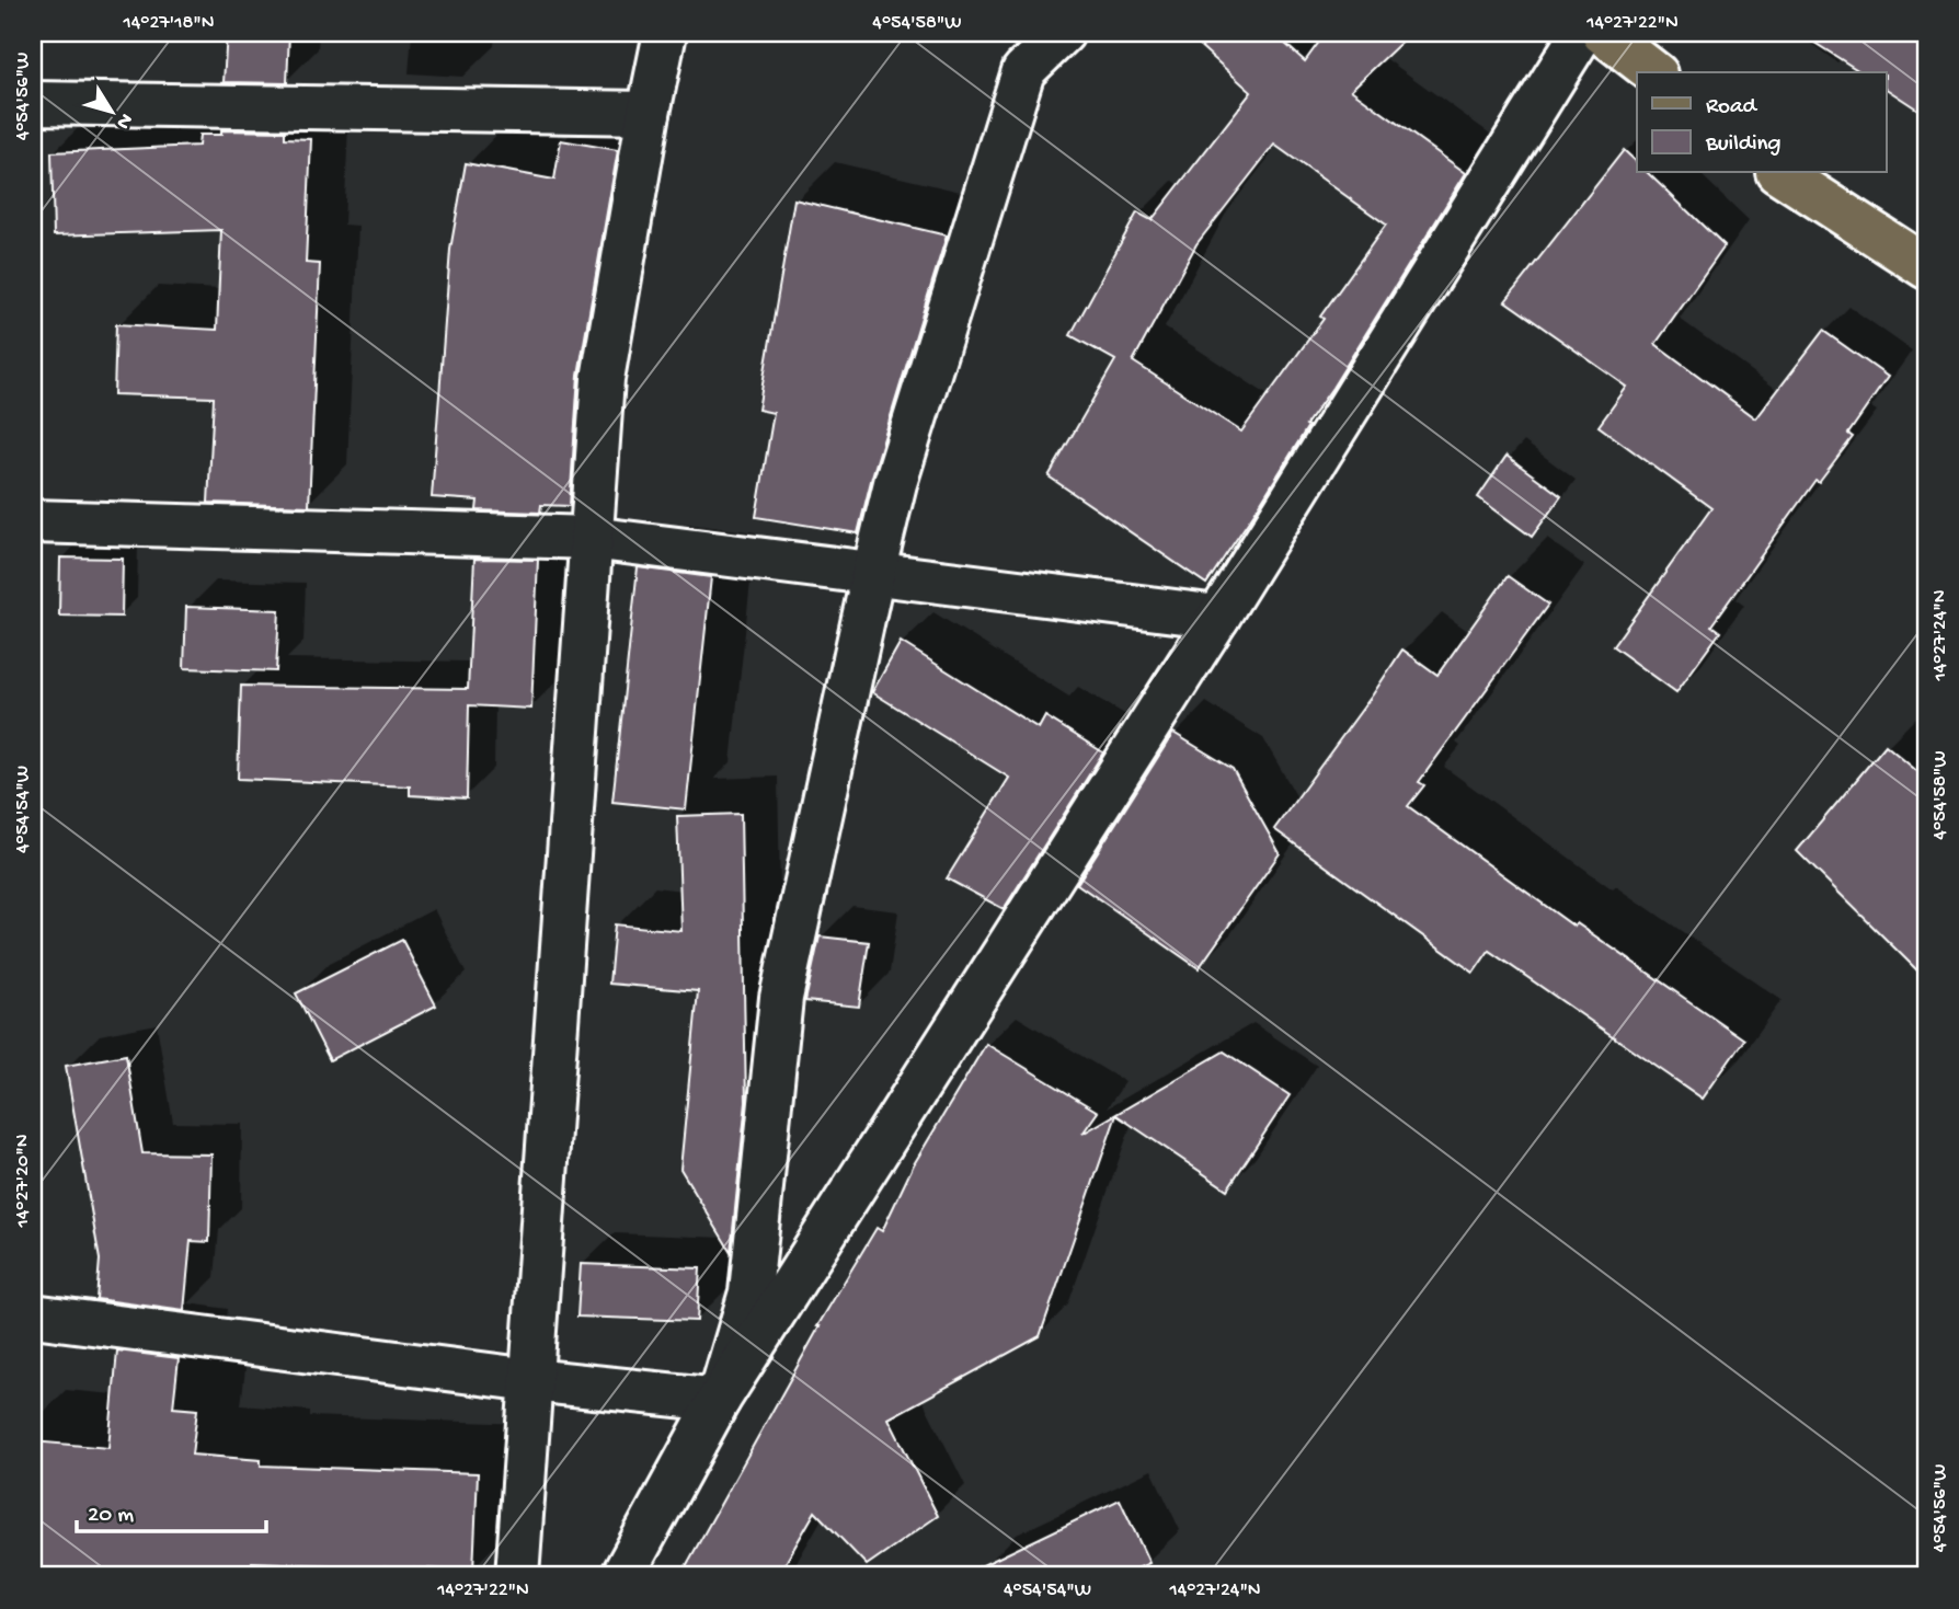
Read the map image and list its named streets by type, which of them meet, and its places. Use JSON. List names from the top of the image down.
{
  "legend": ["Road", "Building"],
  "scale_bar": "20 m",
  "north": "bottom right",
  "coordinates": [
    "14°27'18\"N",
    "4°54'58\"W",
    "14°27'22\"N",
    "4°54'56\"W",
    "14°27'24\"N",
    "4°54'54\"W",
    "14°27'20\"N"
  ]
}
